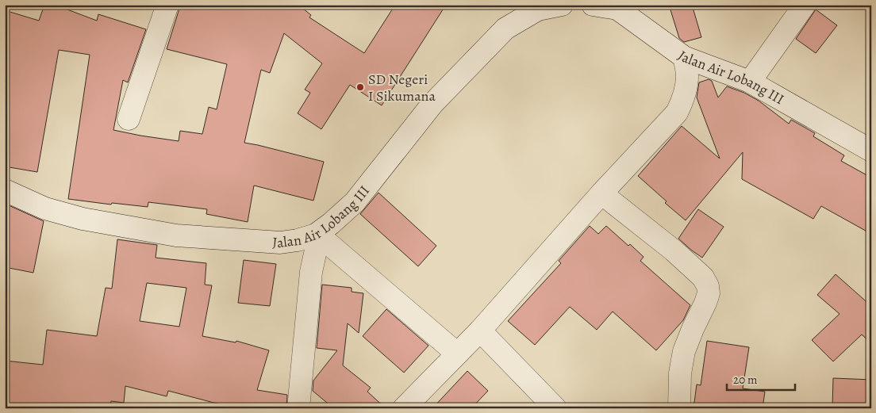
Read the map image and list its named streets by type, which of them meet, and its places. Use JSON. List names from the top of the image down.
{
  "streets": {
    "street": ["Jalan Air Lobang III"]
  },
  "places": ["SD Negeri I Sikumana"],
  "scale_bar": "20 m"
}
